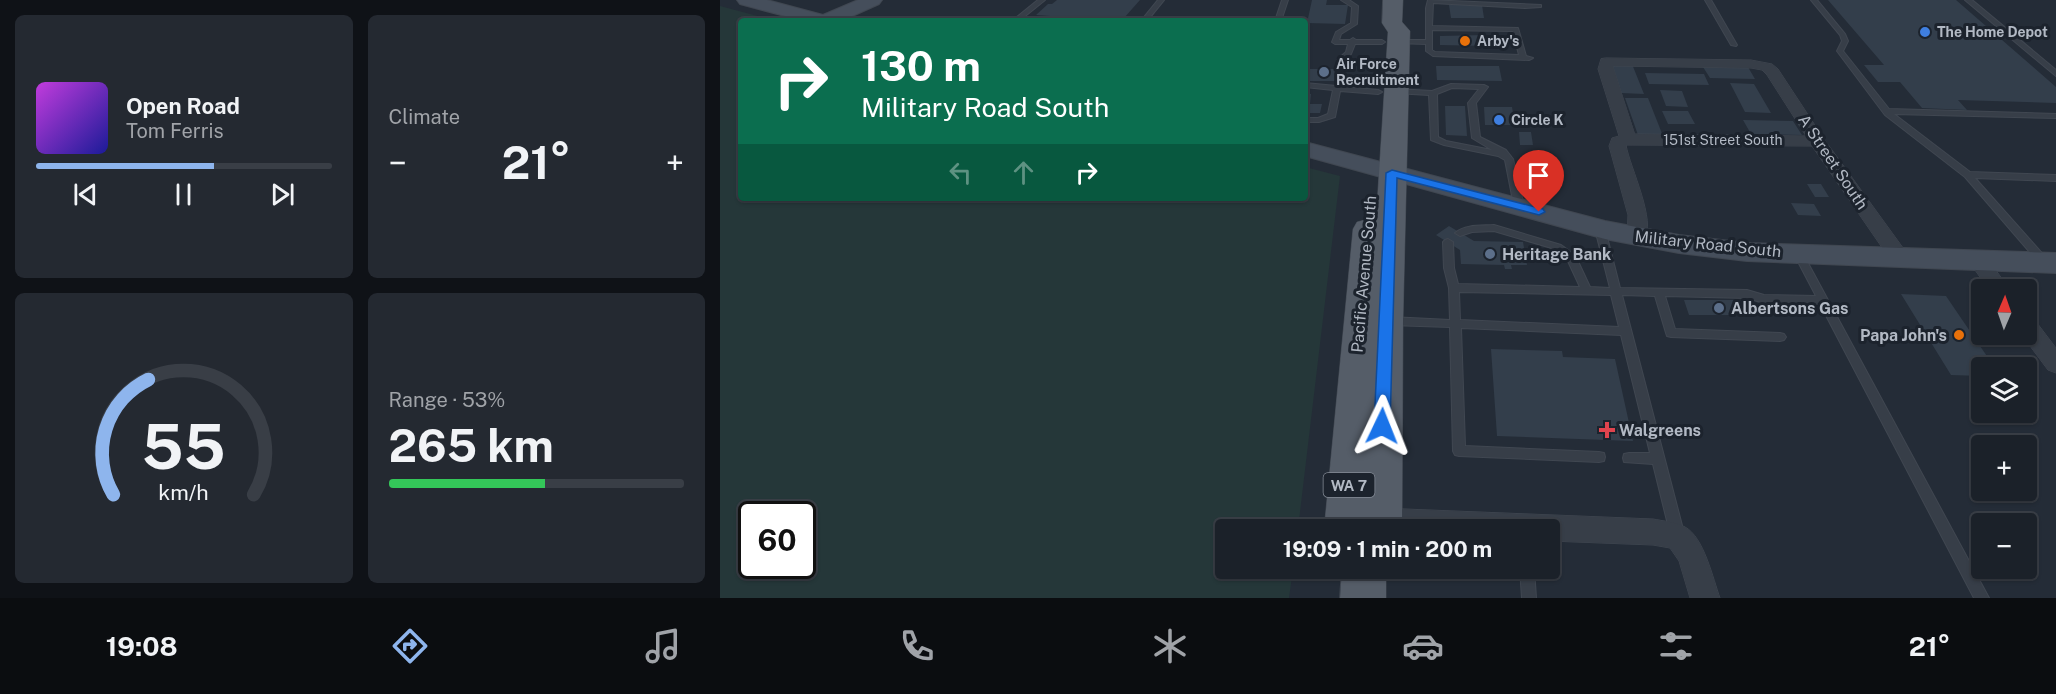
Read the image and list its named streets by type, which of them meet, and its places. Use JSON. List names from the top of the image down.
{
  "streets": {
    "main road": ["Military Road South", "Pacific Avenue South", "WA 7"],
    "street": ["151st Street South", "A Street South"]
  },
  "crossings": [
    ["151st Street South", "A Street South"],
    ["A Street South", "Military Road South"],
    ["Military Road South", "Pacific Avenue South"]
  ],
  "places": {
    "other": [
      "The Home Depot",
      "Arby's",
      "Air Force Recruitment",
      "Circle K",
      "Heritage Bank",
      "Albertsons Gas",
      "Papa John's"
    ],
    "health": ["Walgreens"]
  },
  "north": "top",
  "page": {
    "tile": [
      "Climate",
      ["Range · 53%", "265 km"]
    ],
    "turn": ["130 m", "Military Road South"],
    "song": ["Open Road", "Tom Ferris"],
    "heat": ["−", "21°", "+"],
    "map_buttons": ["+", "−"],
    "limit": "60",
    "trip": "19:09 · 1 min · 200 m",
    "tabs": ["19:08", "21°"],
    "gauge": ["55", "km/h"]
  }
}
